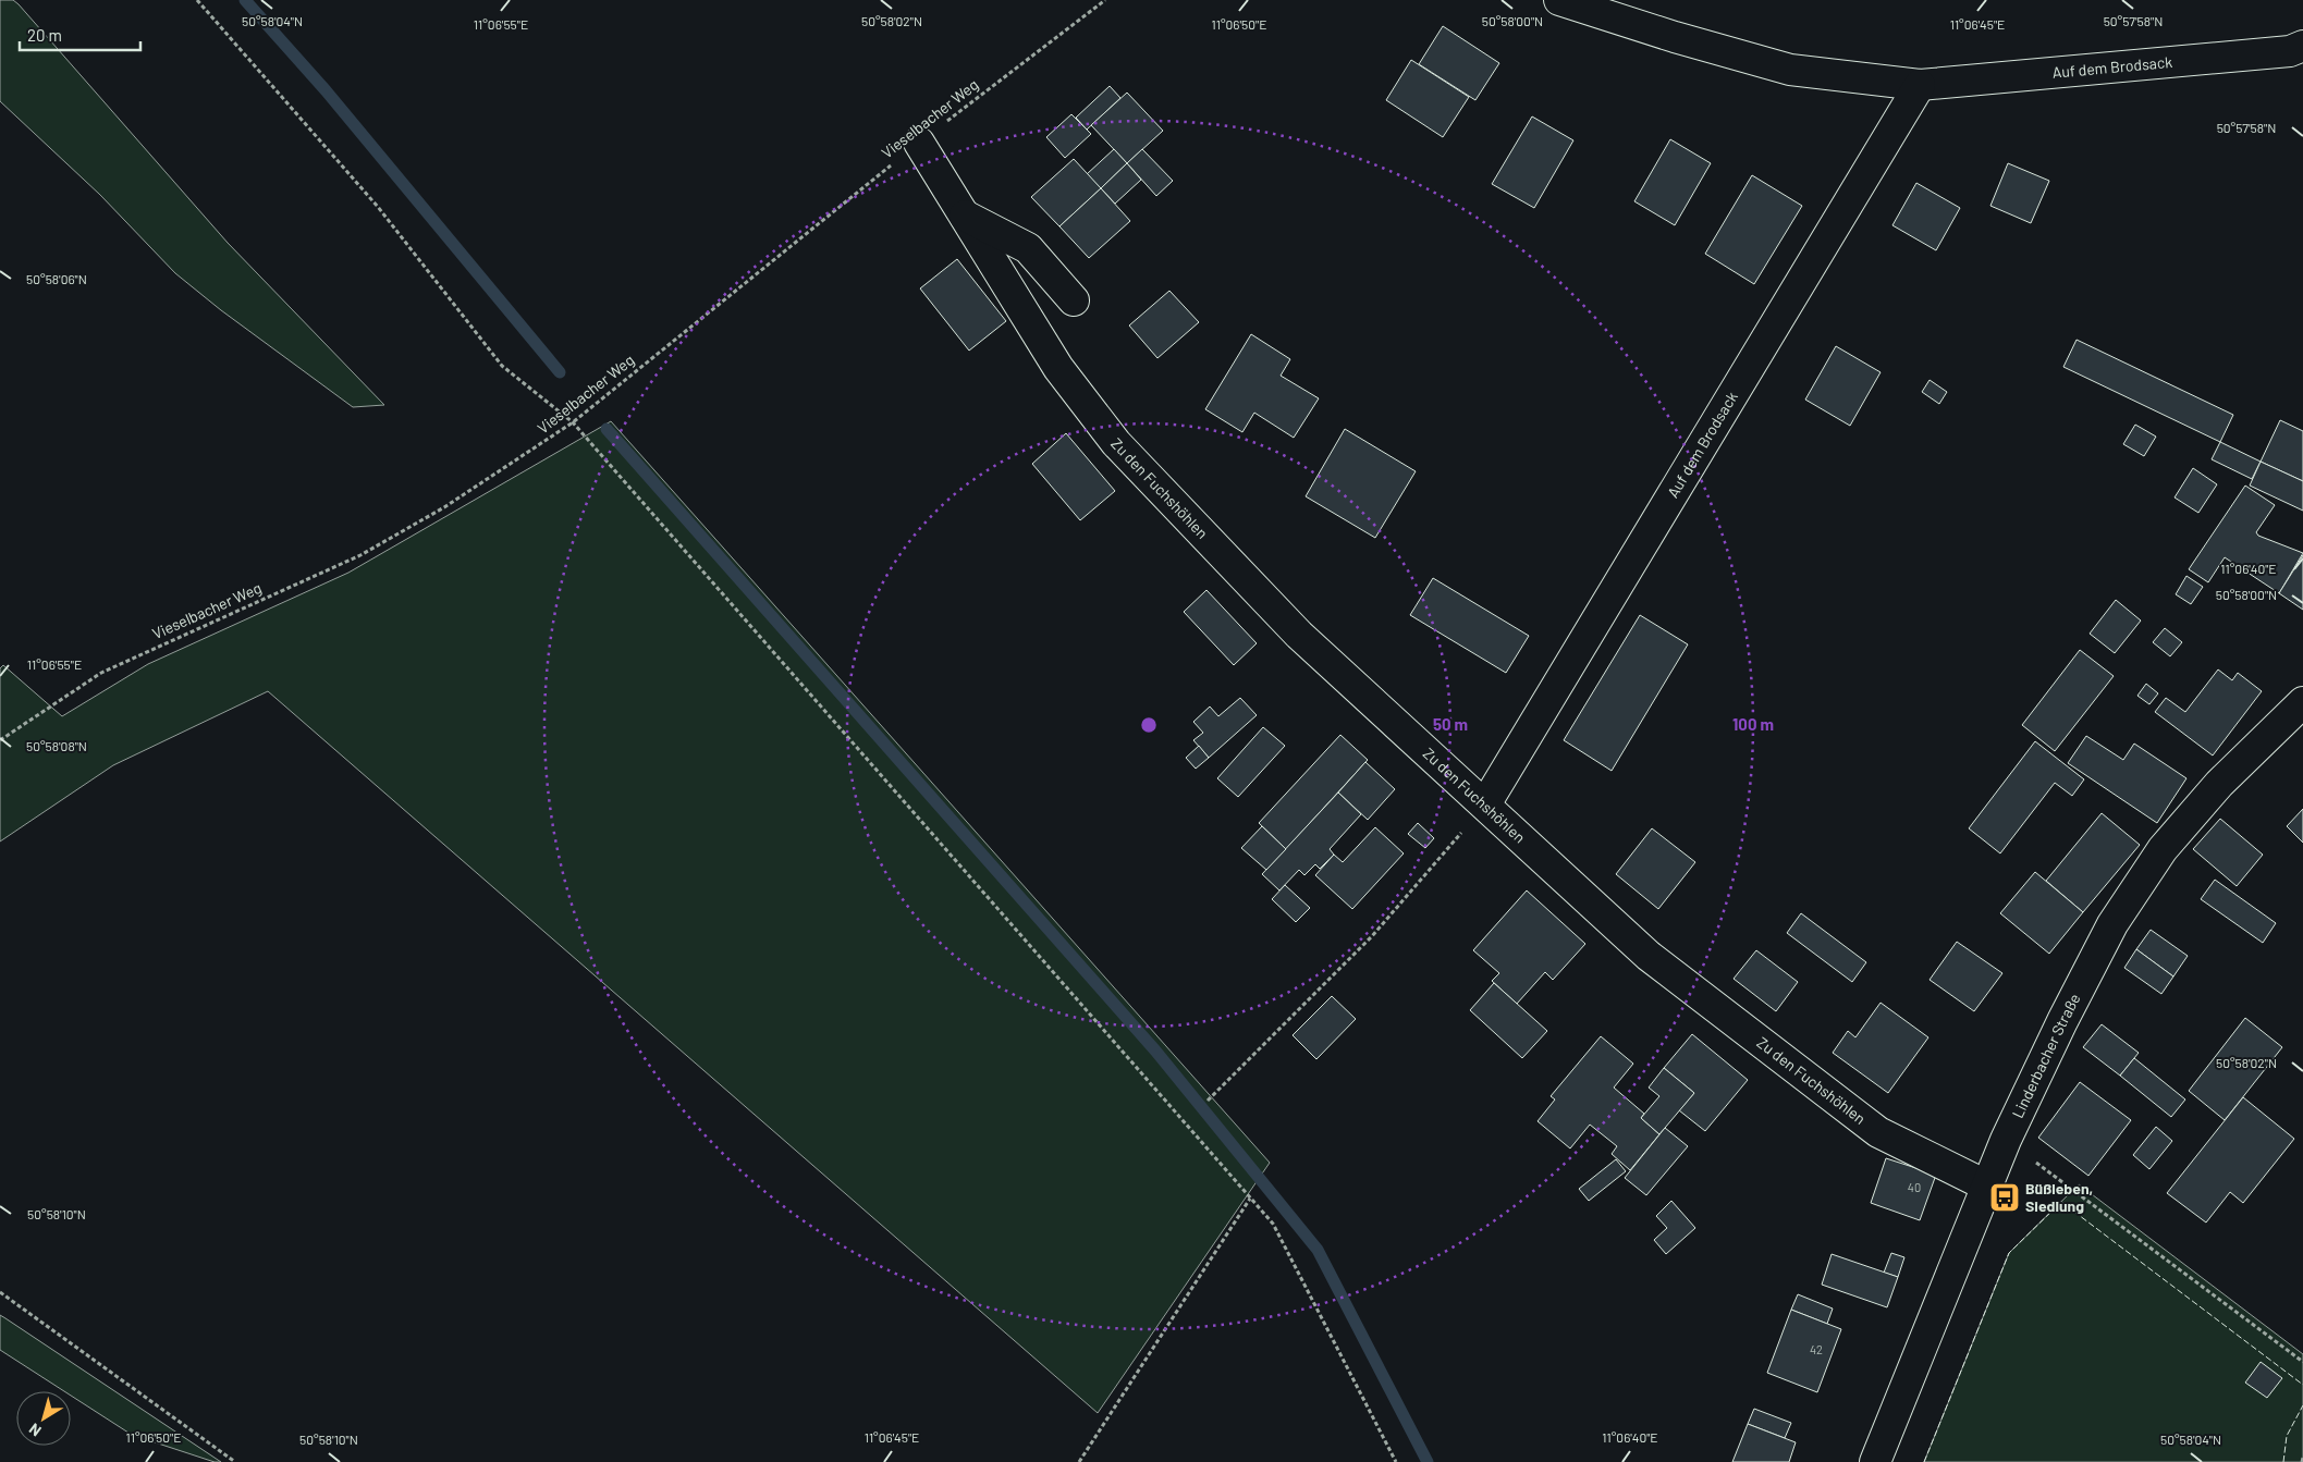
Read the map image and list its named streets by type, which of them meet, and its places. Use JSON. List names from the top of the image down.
{
  "streets": {
    "street": ["Auf dem Brodsack", "Zu den Fuchshöhlen", "Linderbacher Straße"],
    "path": ["Vieselbacher Weg"]
  },
  "crossings": [
    ["Auf dem Brodsack", "Zu den Fuchshöhlen"],
    ["Vieselbacher Weg", "Zu den Fuchshöhlen"],
    ["Zu den Fuchshöhlen", "Linderbacher Straße"]
  ],
  "places": {
    "bus stop": ["Büßleben, Siedlung"]
  },
  "house_numbers": ["40", "42"],
  "scale_bar": "20 m",
  "north": "bottom left",
  "coordinates": [
    "50°57'58\"N",
    "50°58'04\"N",
    "50°58'02\"N",
    "50°58'00\"N",
    "11°06'55\"E",
    "11°06'50\"E",
    "11°06'45\"E",
    "50°58'06\"N",
    "11°06'40\"E",
    "50°58'08\"N",
    "50°58'10\"N"
  ],
  "rings": ["50 m", "100 m"]
}
